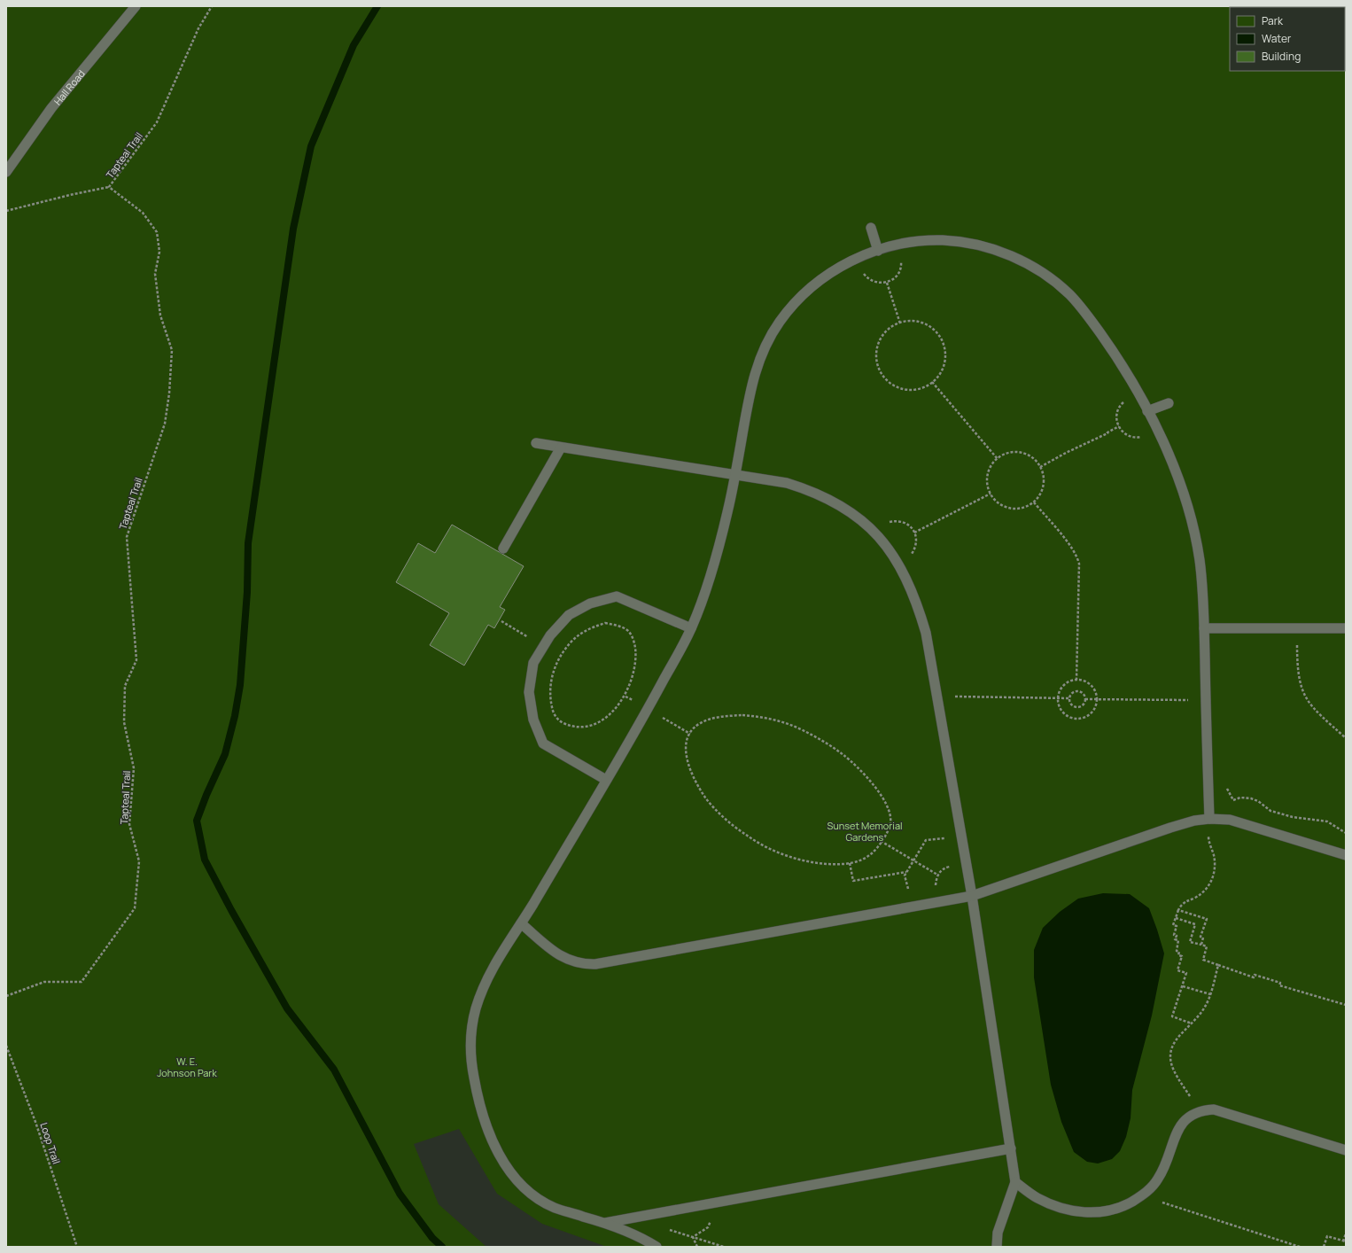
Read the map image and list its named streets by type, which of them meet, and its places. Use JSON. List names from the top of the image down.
{
  "streets": {
    "lane": ["Hall Road"],
    "path": ["Tapteal Trail", "Loop Trail"]
  },
  "parks": ["Sunset Memorial Gardens", "W. E. Johnson Park"],
  "legend": ["Park", "Water", "Building"]
}
